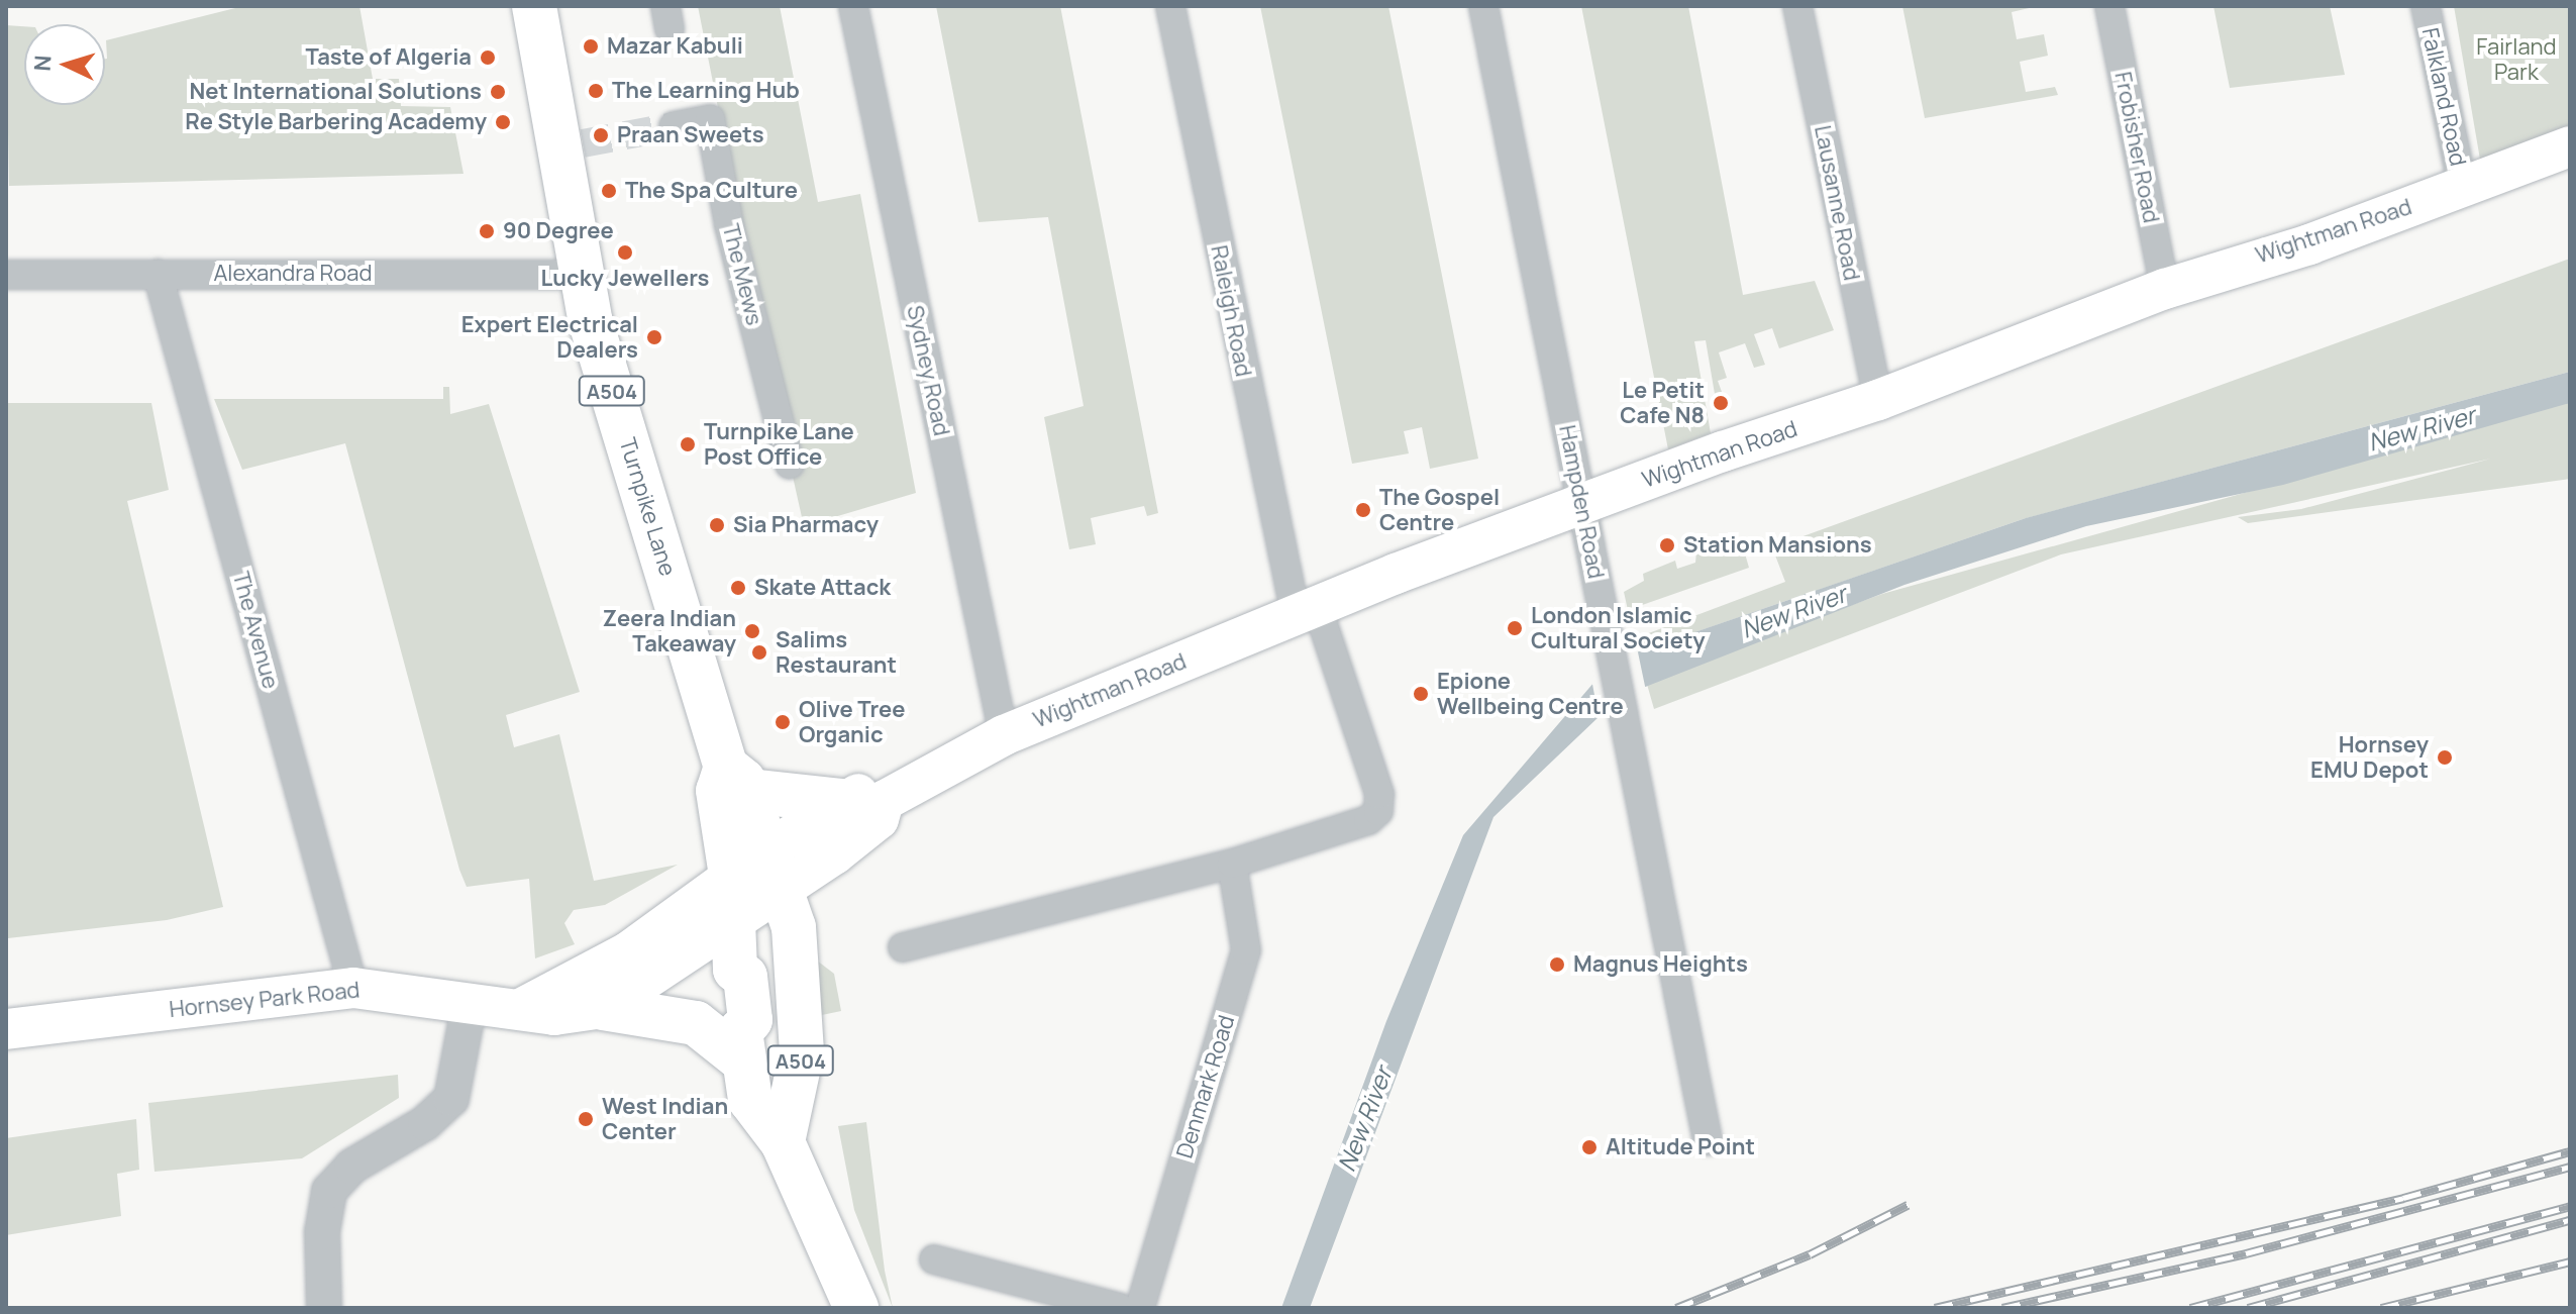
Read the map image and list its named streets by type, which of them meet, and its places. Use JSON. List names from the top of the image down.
{
  "streets": {
    "main road": [
      "Wightman Road",
      "A504",
      "Turnpike Lane",
      "Hornsey Park Road"
    ],
    "street": [
      "Falkland Road",
      "Frobisher Road",
      "Lausanne Road",
      "Alexandra Road",
      "The Mews",
      "Raleigh Road",
      "Sydney Road",
      "Hampden Road",
      "The Avenue",
      "Denmark Road"
    ]
  },
  "crossings": [
    ["Falkland Road", "Wightman Road"],
    ["Frobisher Road", "Wightman Road"],
    ["Lausanne Road", "Wightman Road"],
    ["Wightman Road", "Raleigh Road"],
    ["Wightman Road", "Sydney Road"],
    ["Wightman Road", "Hampden Road"],
    ["Wightman Road", "Turnpike Lane"],
    ["Wightman Road", "Hornsey Park Road"],
    ["Alexandra Road", "Turnpike Lane"],
    ["Alexandra Road", "The Avenue"],
    ["A504", "Turnpike Lane"],
    ["A504", "Hornsey Park Road"],
    ["Turnpike Lane", "Hornsey Park Road"],
    ["The Avenue", "Hornsey Park Road"]
  ],
  "water": ["New River"],
  "parks": ["Fairland Park"],
  "places": [
    "Mazar Kabuli",
    "Taste of Algeria",
    "The Learning Hub",
    "Net International Solutions",
    "Re Style Barbering Academy",
    "Praan Sweets",
    "The Spa Culture",
    "90 Degree",
    "Lucky Jewellers",
    "Expert Electrical Dealers",
    "Le Petit Cafe N8",
    "Turnpike Lane Post Office",
    "The Gospel Centre",
    "Sia Pharmacy",
    "Station Mansions",
    "Skate Attack",
    "London Islamic Cultural Society",
    "Zeera Indian Takeaway",
    "Salims Restaurant",
    "Epione Wellbeing Centre",
    "Olive Tree Organic",
    "Hornsey EMU Depot",
    "Magnus Heights",
    "West Indian Center",
    "Altitude Point"
  ],
  "north": "left"
}
